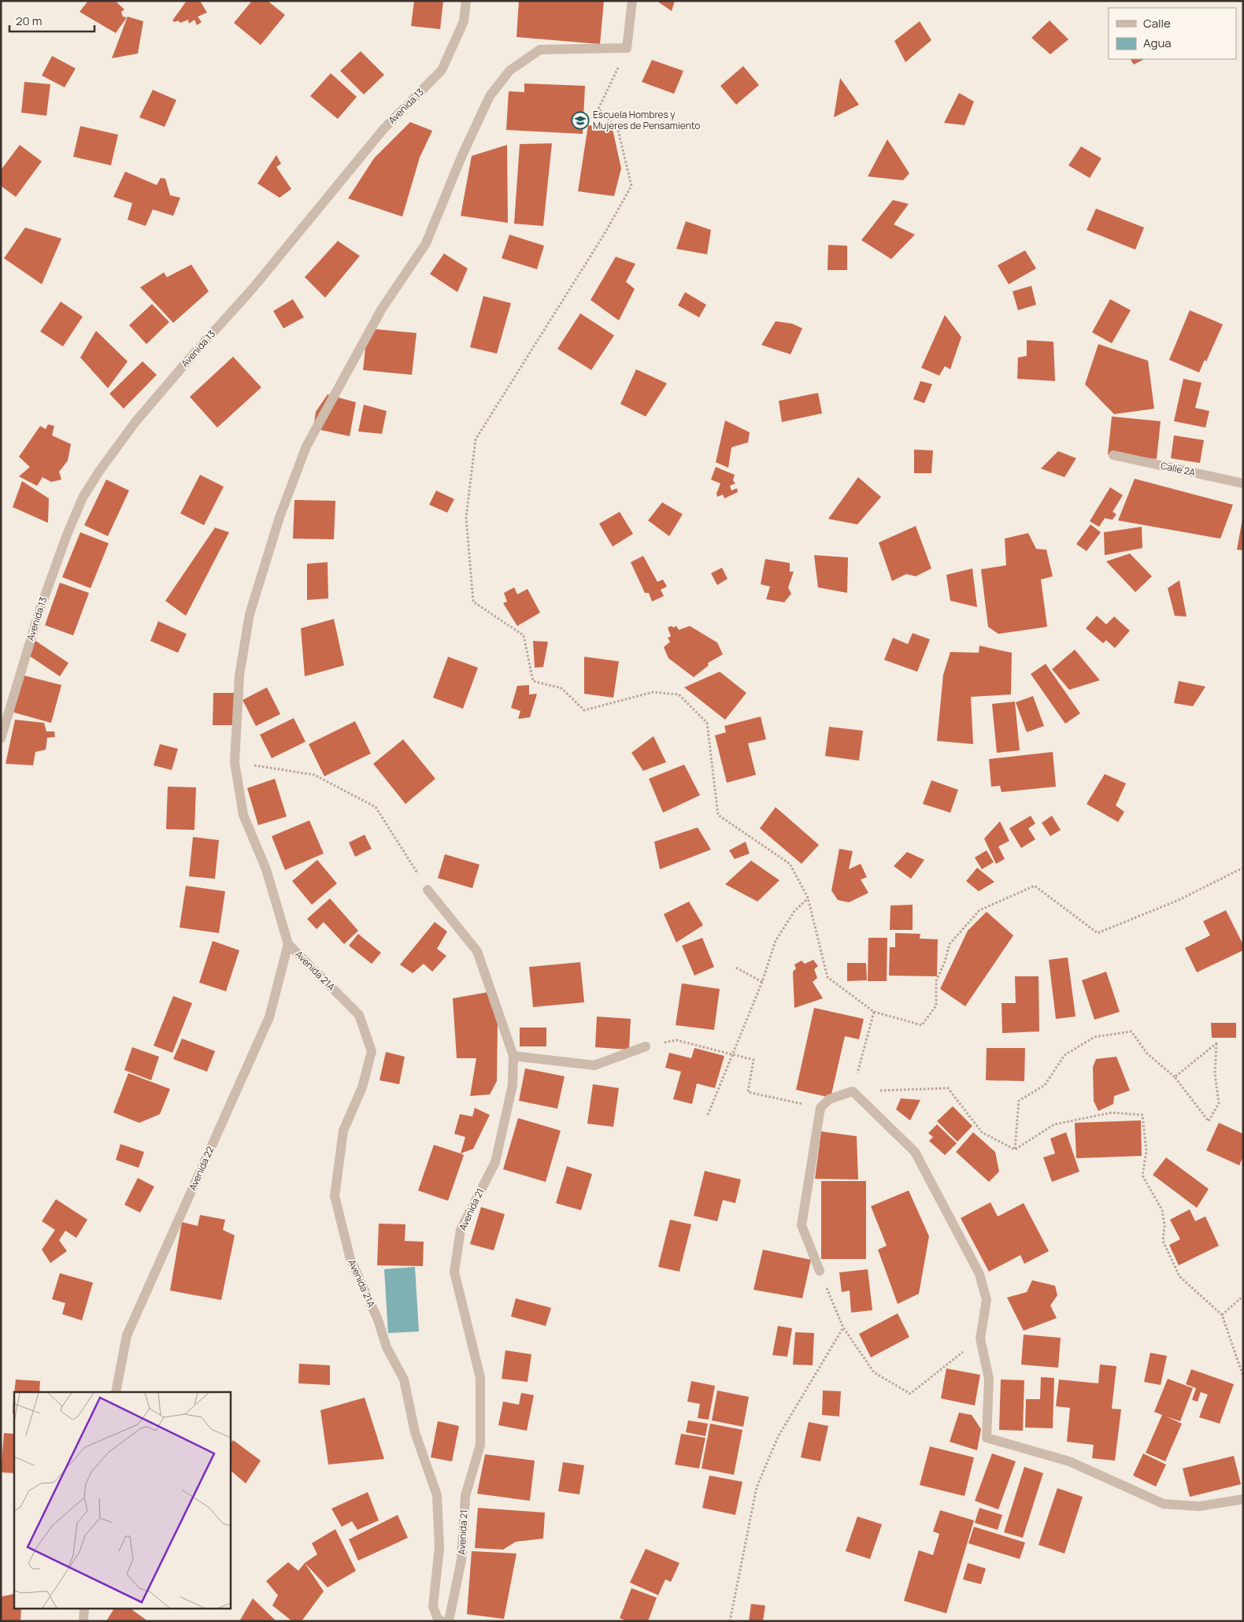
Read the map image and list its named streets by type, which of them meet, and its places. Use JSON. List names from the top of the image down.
{
  "streets": {
    "street": [
      "Avenida 13",
      "Calle 2A",
      "Avenida 21A",
      "Avenida 22",
      "Avenida 21"
    ]
  },
  "crossings": [
    ["Avenida 21A", "Avenida 22"]
  ],
  "places": {
    "school or university": ["Escuela Hombres y Mujeres de Pensamiento"]
  },
  "legend": ["Calle", "Agua"],
  "scale_bar": "20 m"
}
